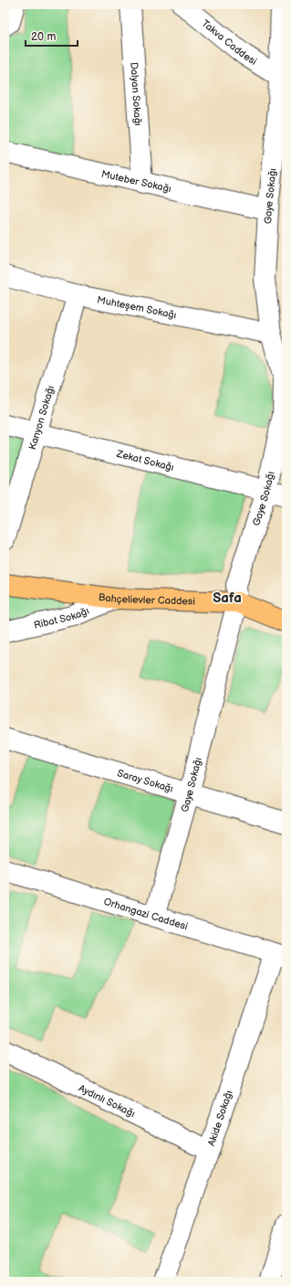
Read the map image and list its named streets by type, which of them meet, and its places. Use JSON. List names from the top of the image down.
{
  "streets": {
    "main road": ["Bahçelievler Caddesi"],
    "street": [
      "Takva Caddesi",
      "Dalyan Sokağı",
      "Muteber Sokağı",
      "Gaye Sokağı",
      "Muhteşem Sokağı",
      "Kanyon Sokağı",
      "Zekat Sokağı",
      "Ribat Sokağı",
      "Saray Sokağı",
      "Orhangazi Caddesi",
      "Aydınlı Sokağı",
      "Akide Sokağı"
    ]
  },
  "crossings": [
    ["Takva Caddesi", "Gaye Sokağı"],
    ["Dalyan Sokağı", "Muteber Sokağı"],
    ["Muteber Sokağı", "Gaye Sokağı"],
    ["Gaye Sokağı", "Muhteşem Sokağı"],
    ["Gaye Sokağı", "Zekat Sokağı"],
    ["Gaye Sokağı", "Bahçelievler Caddesi"],
    ["Gaye Sokağı", "Saray Sokağı"],
    ["Gaye Sokağı", "Orhangazi Caddesi"],
    ["Muhteşem Sokağı", "Kanyon Sokağı"],
    ["Kanyon Sokağı", "Zekat Sokağı"],
    ["Bahçelievler Caddesi", "Ribat Sokağı"],
    ["Orhangazi Caddesi", "Akide Sokağı"],
    ["Aydınlı Sokağı", "Akide Sokağı"]
  ],
  "districts": ["Safa"],
  "scale_bar": "20 m"
}
